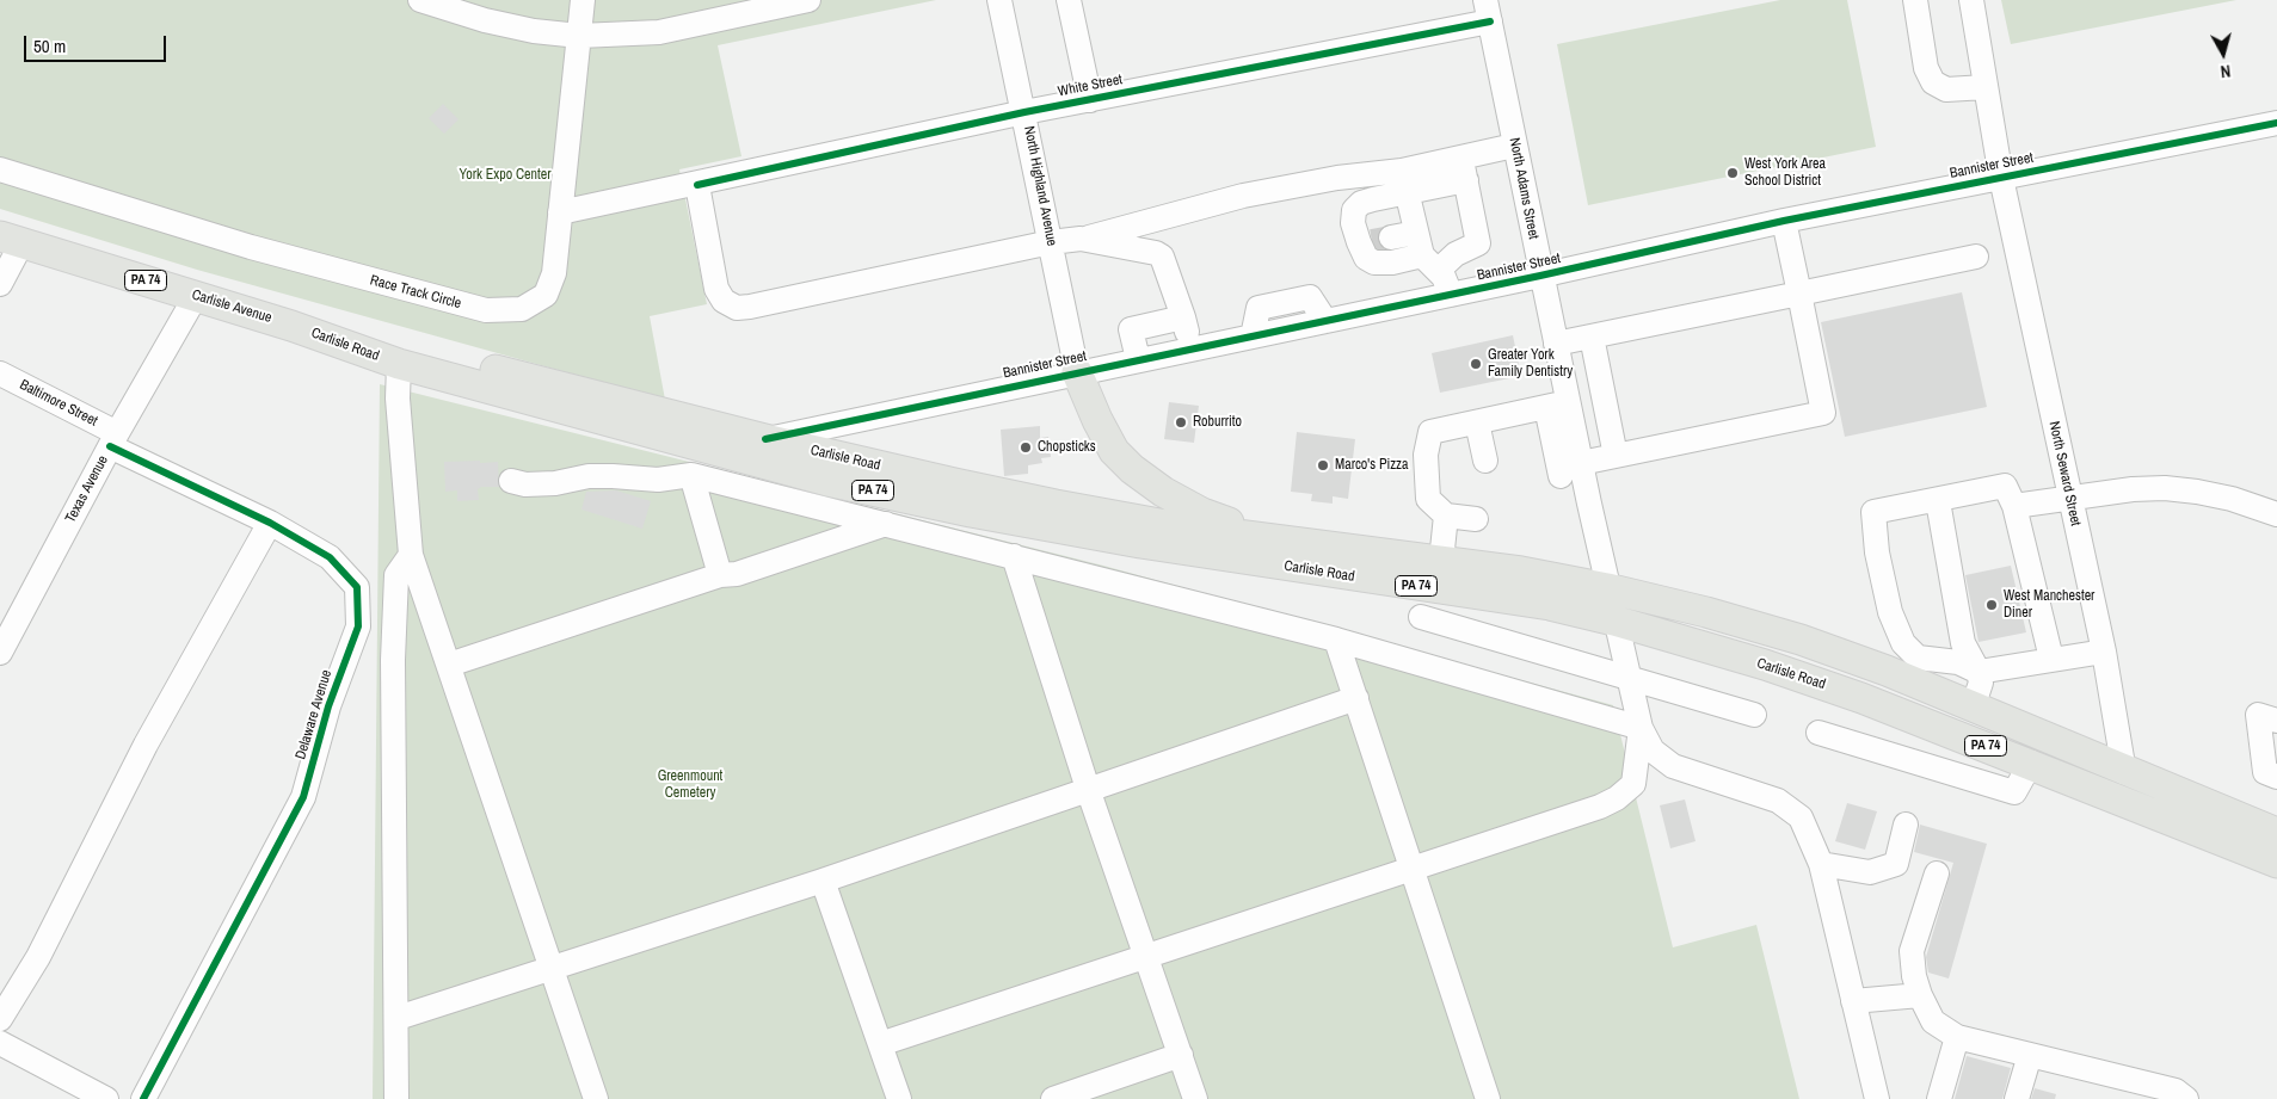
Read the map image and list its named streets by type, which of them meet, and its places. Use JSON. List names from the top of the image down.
{
  "streets": {
    "main road": ["PA 74", "Carlisle Avenue", "Carlisle Road"],
    "street": [
      "White Street",
      "Bannister Street",
      "North Highland Avenue",
      "North Adams Street",
      "Race Track Circle",
      "Baltimore Street",
      "North Seward Street",
      "Texas Avenue",
      "Delaware Avenue"
    ]
  },
  "crossings": [
    ["White Street", "North Highland Avenue"],
    ["White Street", "North Adams Street"],
    ["White Street", "Race Track Circle"],
    ["Bannister Street", "North Highland Avenue"],
    ["Bannister Street", "North Adams Street"],
    ["Bannister Street", "Carlisle Road"],
    ["Bannister Street", "North Seward Street"],
    ["North Adams Street", "Carlisle Road"],
    ["Carlisle Avenue", "Carlisle Road"],
    ["Carlisle Avenue", "Texas Avenue"],
    ["Carlisle Road", "North Seward Street"],
    ["Baltimore Street", "Texas Avenue"],
    ["Baltimore Street", "Delaware Avenue"],
    ["Texas Avenue", "Delaware Avenue"]
  ],
  "parks": ["York Expo Center", "Greenmount Cemetery"],
  "places": [
    "West York Area School District",
    "Greater York Family Dentistry",
    "Roburrito",
    "Chopsticks",
    "Marco's Pizza",
    "West Manchester Diner"
  ],
  "scale_bar": "50 m",
  "north": "bottom"
}
